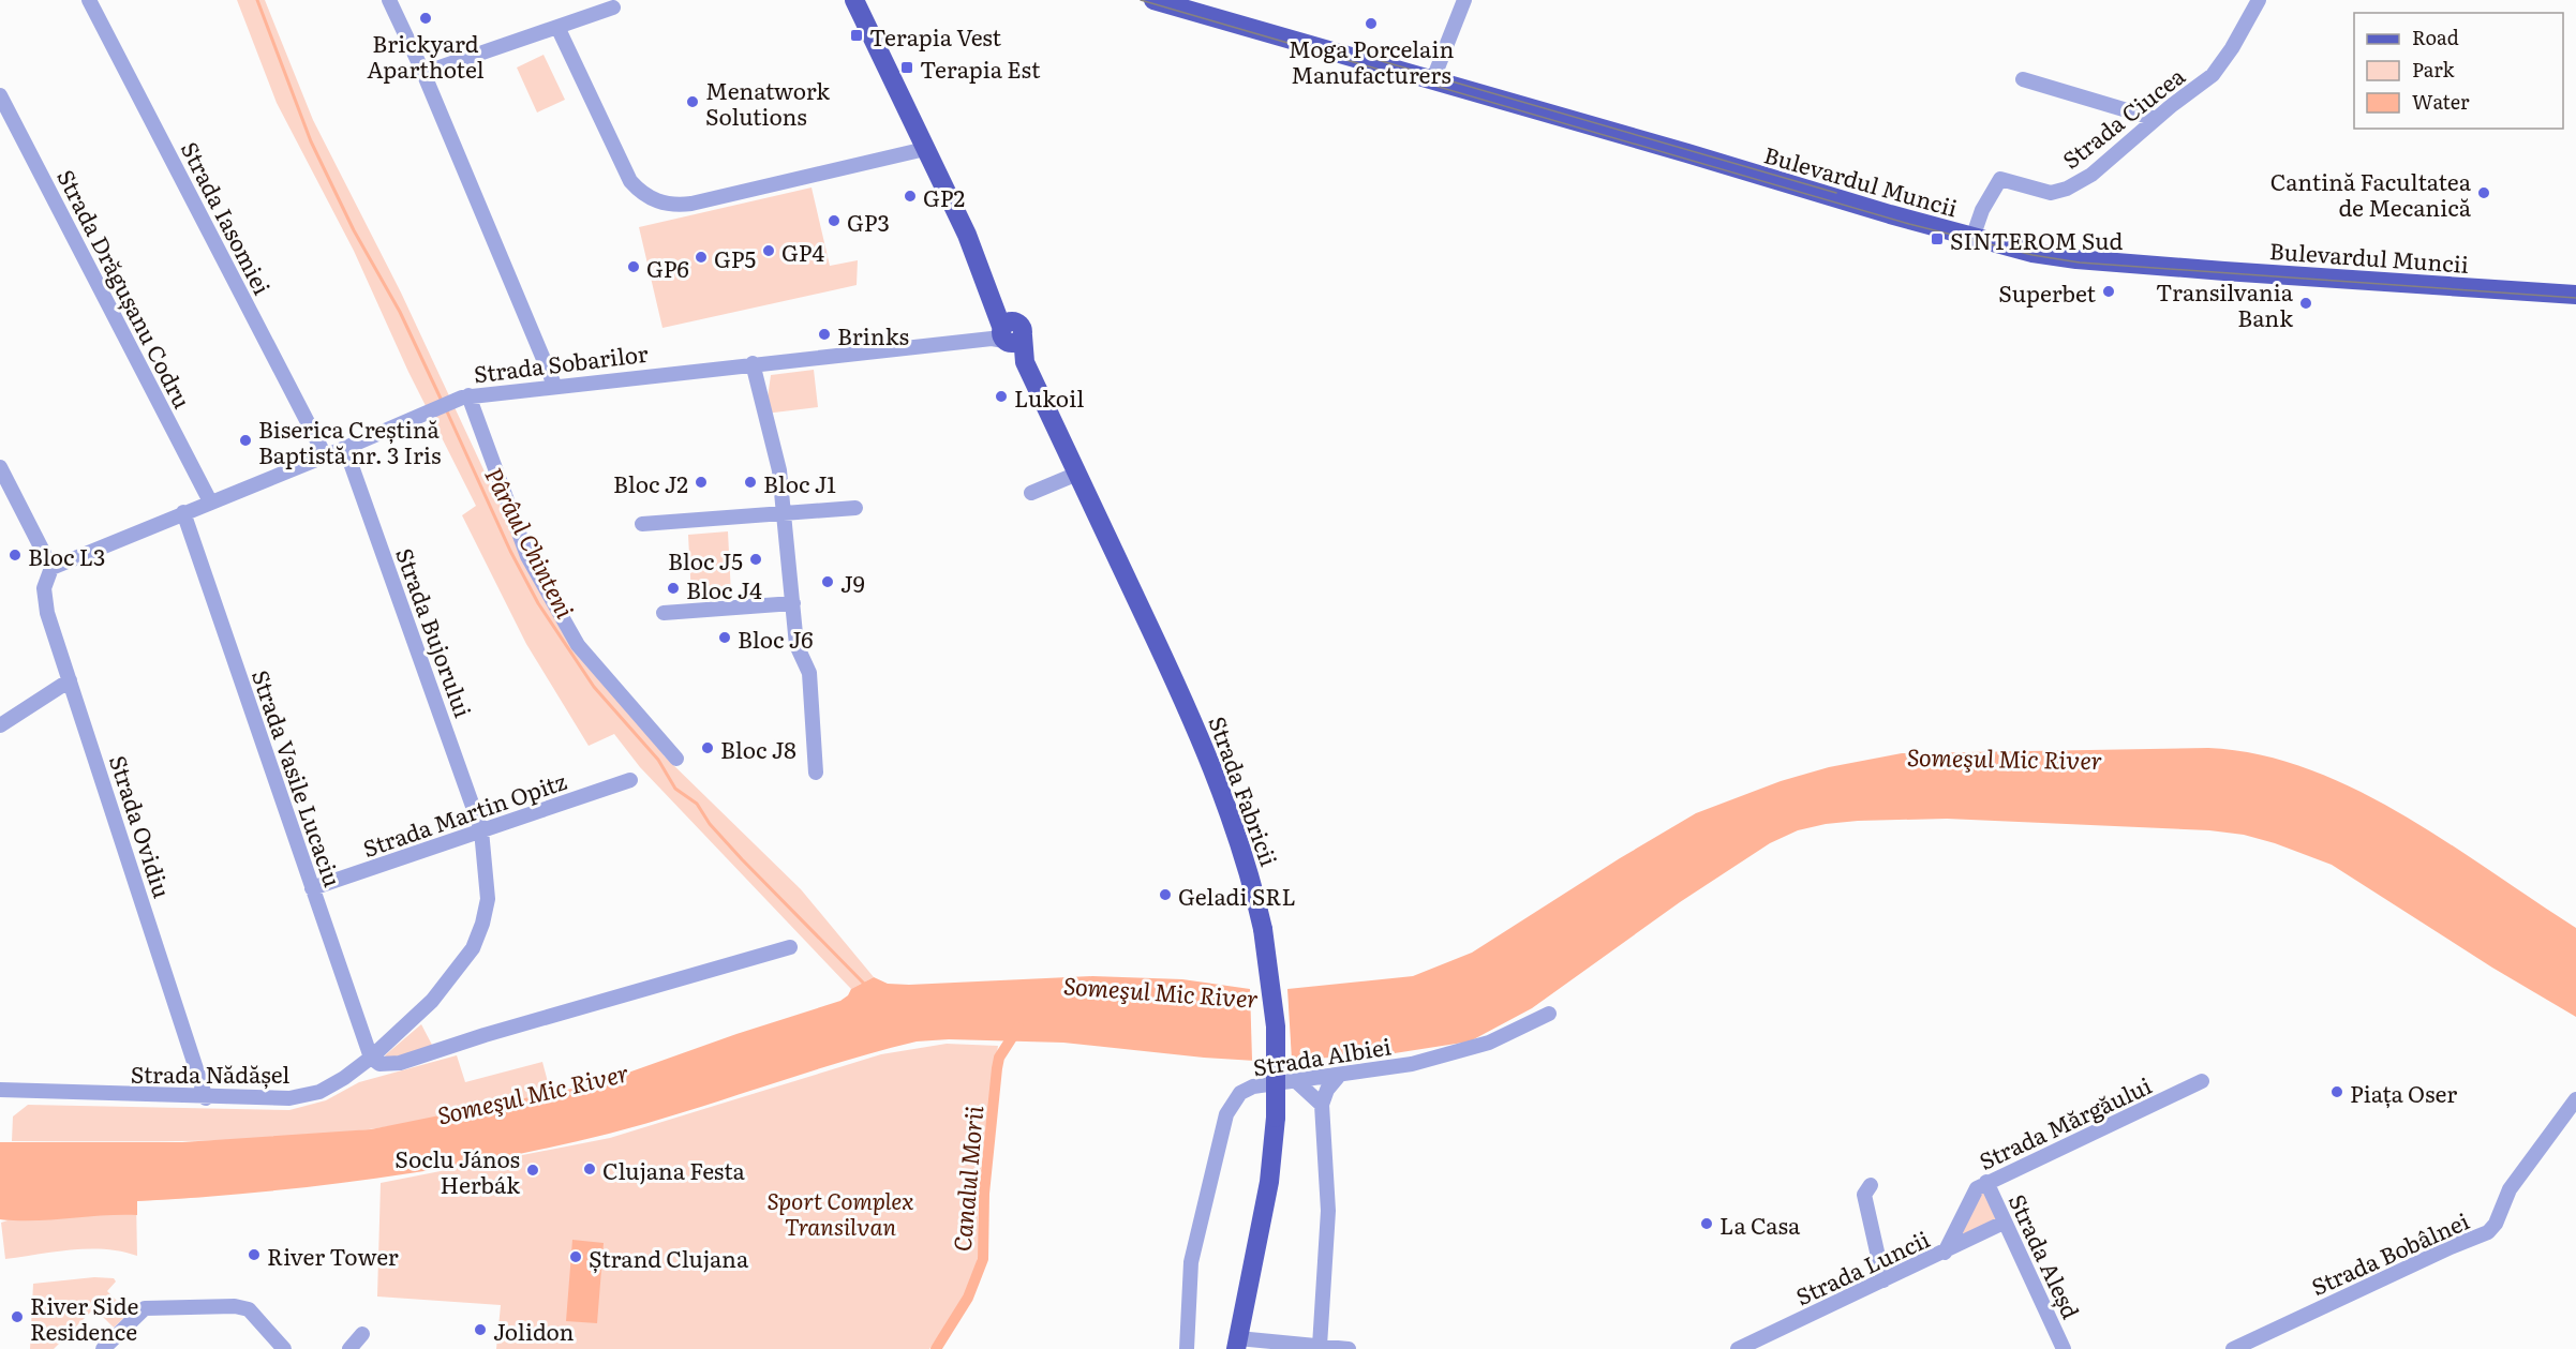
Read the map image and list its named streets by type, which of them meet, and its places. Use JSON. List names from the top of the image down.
{
  "streets": {
    "main road": ["Bulevardul Muncii", "Strada Fabricii"],
    "street": [
      "Strada Ciucea",
      "Strada Iasomiei",
      "Strada Drăgușanu Codru",
      "Strada Sobarilor",
      "Strada Bujorului",
      "Strada Vasile Lucaciu",
      "Strada Martin Opitz",
      "Strada Ovidiu",
      "Strada Albiei",
      "Strada Nădășel",
      "Strada Mărgăului",
      "Strada Bobâlnei",
      "Strada Aleșd",
      "Strada Luncii"
    ]
  },
  "crossings": [
    ["Strada Ciucea", "Bulevardul Muncii"],
    ["Strada Iasomiei", "Strada Sobarilor"],
    ["Strada Drăgușanu Codru", "Strada Sobarilor"],
    ["Strada Sobarilor", "Strada Bujorului"],
    ["Strada Sobarilor", "Strada Vasile Lucaciu"],
    ["Strada Sobarilor", "Strada Fabricii"],
    ["Strada Sobarilor", "Strada Ovidiu"],
    ["Strada Bujorului", "Strada Martin Opitz"],
    ["Strada Bujorului", "Strada Nădășel"],
    ["Strada Vasile Lucaciu", "Strada Martin Opitz"],
    ["Strada Vasile Lucaciu", "Strada Nădășel"],
    ["Strada Martin Opitz", "Strada Nădășel"],
    ["Strada Ovidiu", "Strada Nădășel"],
    ["Strada Mărgăului", "Strada Aleșd"],
    ["Strada Mărgăului", "Strada Luncii"],
    ["Strada Aleșd", "Strada Luncii"]
  ],
  "water": ["Pârâul Chinteni", "Someşul Mic River", "Canalul Morii"],
  "parks": ["Sport Complex Transilvan"],
  "places": {
    "other": [
      "Brickyard Aparthotel",
      "Moga Porcelain Manufacturers",
      "Menatwork Solutions",
      "Cantină Facultatea de Mecanică",
      "GP2",
      "GP3",
      "GP4",
      "GP5",
      "GP6",
      "Superbet",
      "Transilvania Bank",
      "Brinks",
      "Lukoil",
      "Biserica Creștină Baptistă nr. 3 Iris",
      "Bloc J2",
      "Bloc J1",
      "Bloc L3",
      "Bloc J5",
      "J9",
      "Bloc J4",
      "Bloc J6",
      "Bloc J8",
      "Geladi SRL",
      "Piața Oser",
      "Clujana Festa",
      "Soclu János Herbák",
      "La Casa",
      "River Tower",
      "Ștrand Clujana",
      "River Side Residence",
      "Jolidon"
    ],
    "transit": ["Terapia Vest", "Terapia Est", "SINTEROM Sud"]
  },
  "legend": ["Road", "Park", "Water"]
}
